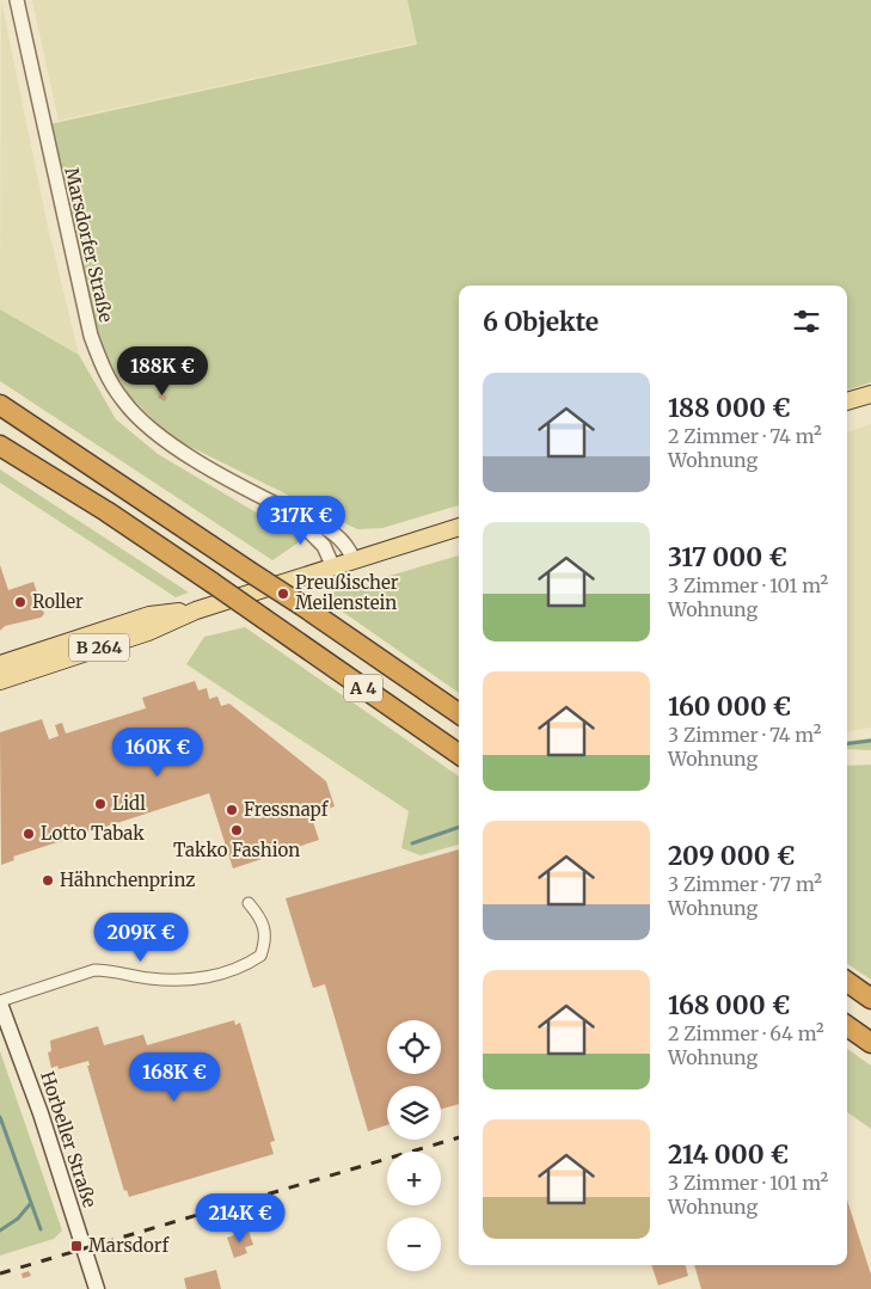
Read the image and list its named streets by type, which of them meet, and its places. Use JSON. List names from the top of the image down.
{
  "streets": {
    "highway": ["A 4"],
    "main road": ["B 264", "Horbeller Straße"],
    "street": ["Marsdorfer Straße"]
  },
  "crossings": [
    ["Marsdorfer Straße", "B 264"]
  ],
  "places": {
    "other": [
      "Preußischer Meilenstein",
      "Roller",
      "Lidl",
      "Fressnapf",
      "Takko Fashion",
      "Lotto Tabak",
      "Hähnchenprinz"
    ],
    "transit": ["Marsdorf"]
  },
  "page": {
    "heading": "6 Objekte",
    "price": [
      "188K €",
      "317K €",
      "160K €",
      "209K €",
      "168K €",
      "214K €"
    ],
    "list": [
      {
        "name": "188 000 €",
        "note": "2 Zimmer · 74 m² · Wohnung"
      },
      {
        "name": "317 000 €",
        "note": "3 Zimmer · 101 m² · Wohnung"
      },
      {
        "name": "160 000 €",
        "note": "3 Zimmer · 74 m² · Wohnung"
      },
      {
        "name": "209 000 €",
        "note": "3 Zimmer · 77 m² · Wohnung"
      },
      {
        "name": "168 000 €",
        "note": "2 Zimmer · 64 m² · Wohnung"
      },
      {
        "name": "214 000 €",
        "note": "3 Zimmer · 101 m² · Wohnung"
      }
    ],
    "map_buttons": ["+", "−"]
  }
}
